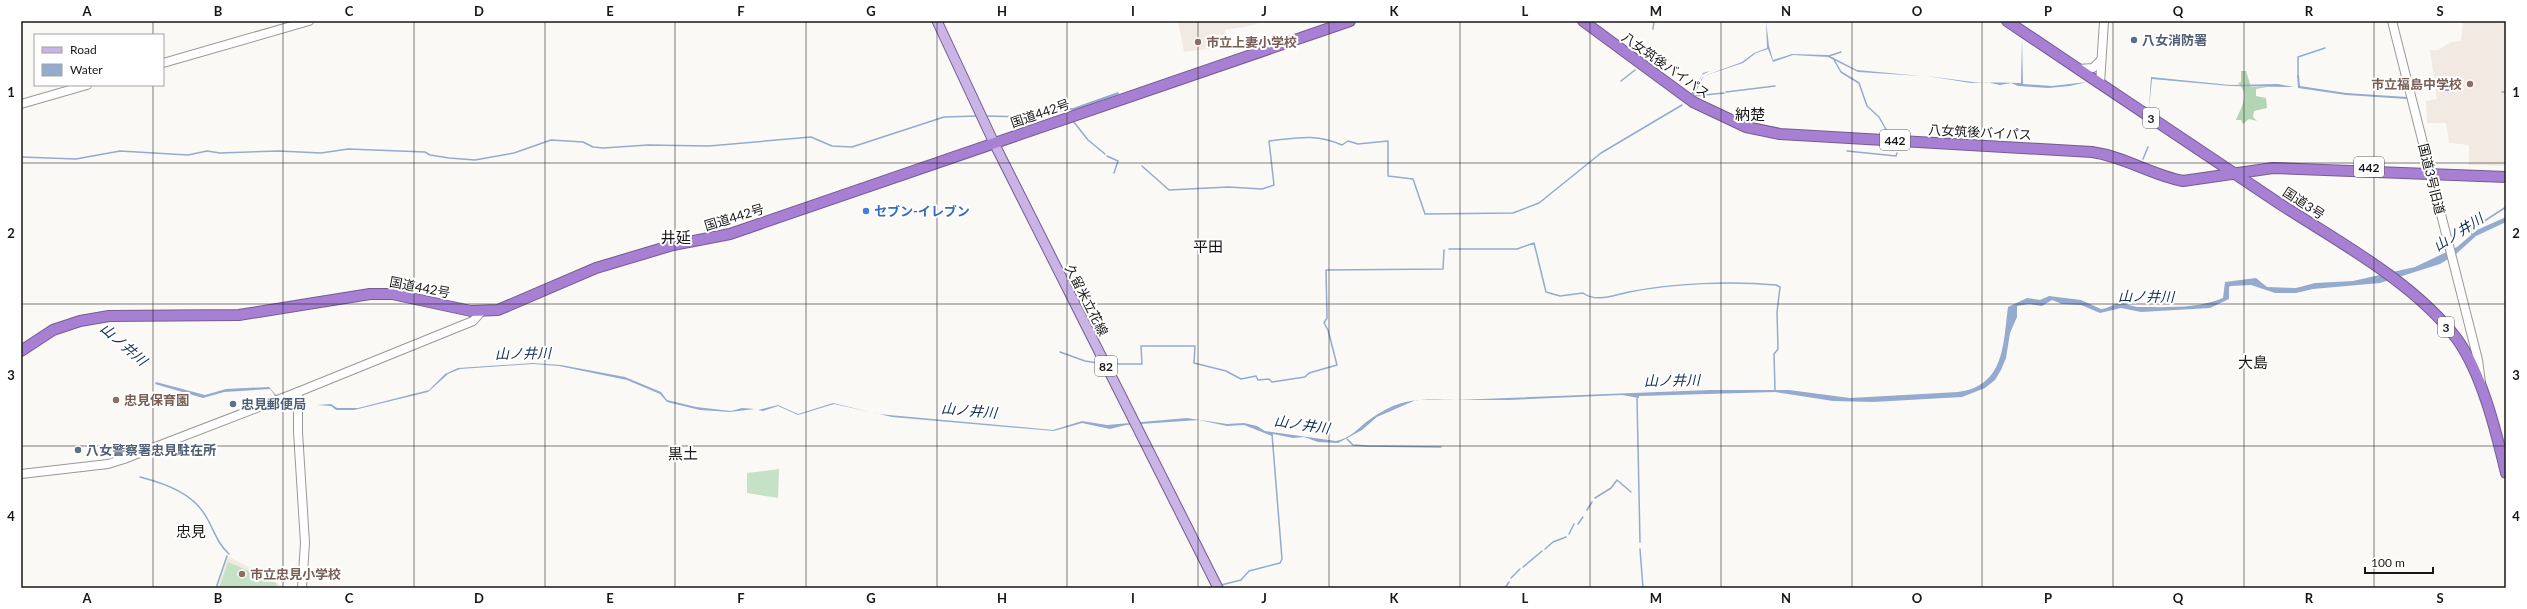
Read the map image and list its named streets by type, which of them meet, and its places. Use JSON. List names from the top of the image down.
{
  "streets": {
    "highway": [
      "八女筑後バイパス",
      "国道442号",
      "3",
      "442",
      "国道3号"
    ],
    "main road": ["久留米立花線", "82"],
    "street": ["国道3号旧道"]
  },
  "crossings": [
    ["八女筑後バイパス", "国道3号旧道"],
    ["八女筑後バイパス", "国道3号"],
    ["国道442号", "久留米立花線"],
    ["国道3号旧道", "国道3号"]
  ],
  "districts": [
    "納楚",
    "井延",
    "平田",
    "大島",
    "黒土",
    "忠見"
  ],
  "water": ["山ノ井川"],
  "places": [
    "八女消防署",
    "市立上妻小学校",
    "市立福島中学校",
    "セブン-イレブン",
    "忠見保育園",
    "忠見郵便局",
    "八女警察署忠見駐在所",
    "市立忠見小学校"
  ],
  "legend": ["Road", "Water"],
  "scale_bar": "100 m",
  "grid": {
    "columns": [
      "A",
      "B",
      "C",
      "D",
      "E",
      "F",
      "G",
      "H",
      "I",
      "J",
      "K",
      "L",
      "M",
      "N",
      "O",
      "P",
      "Q",
      "R",
      "S"
    ],
    "rows": [
      "1",
      "2",
      "3",
      "4"
    ]
  }
}
